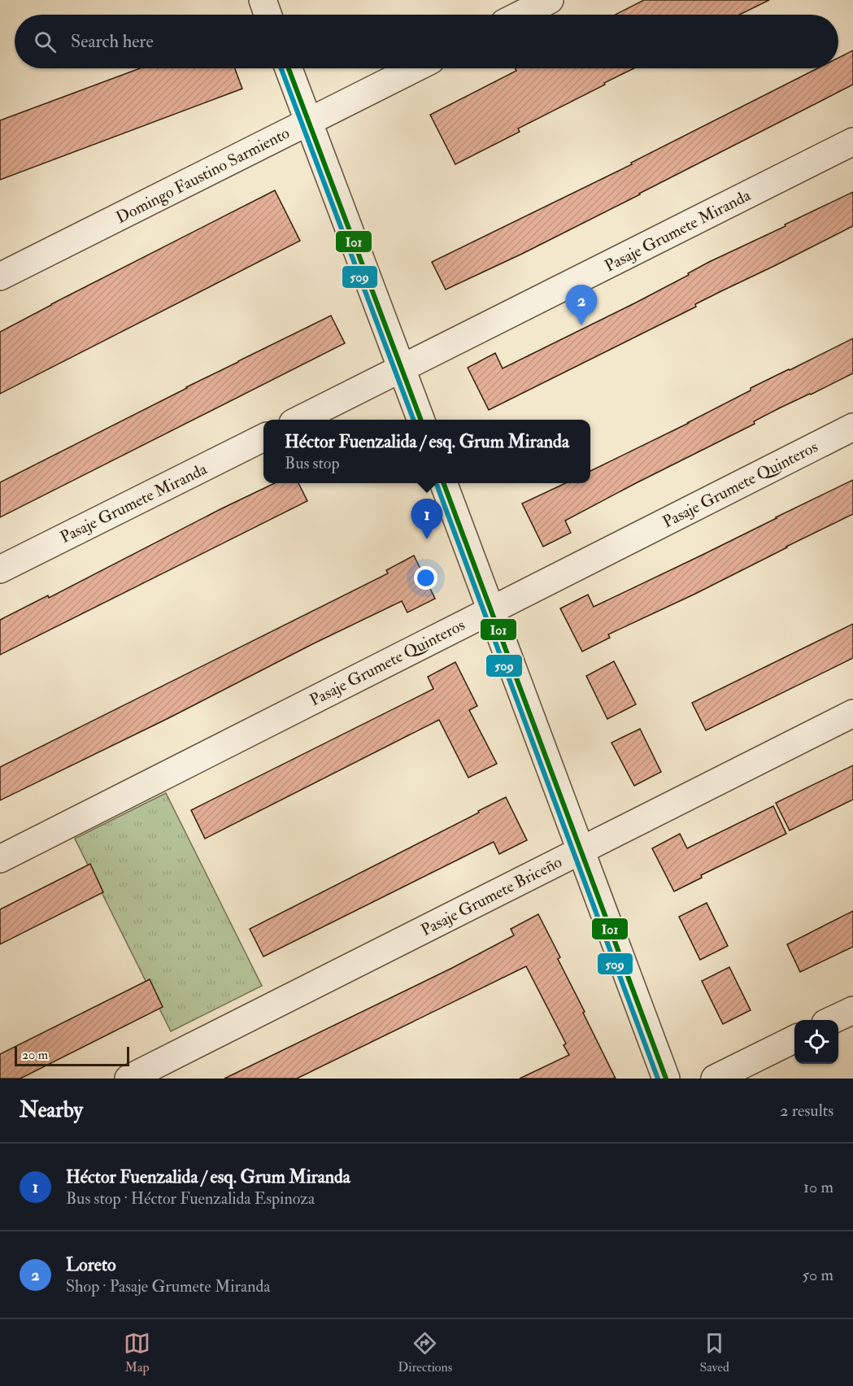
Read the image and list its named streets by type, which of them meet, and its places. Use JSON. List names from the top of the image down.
{
  "streets": {
    "street": [
      "Domingo Faustino Sarmiento",
      "Pasaje Grumete Miranda",
      "Pasaje Grumete Quinteros",
      "Pasaje Grumete Briceño"
    ]
  },
  "lines": ["transit line I01", "transit line 509"],
  "scale_bar": "20 m",
  "page": {
    "search": "Search here",
    "pins": ["2", "1"],
    "popup": ["Héctor Fuenzalida / esq. Grum Miranda", "Bus stop"],
    "scale": "20 m",
    "heading": ["Nearby", "2 results"],
    "list": [
      {
        "mark": "1",
        "name": "Héctor Fuenzalida / esq. Grum Miranda",
        "note": "Bus stop · Héctor Fuenzalida Espinoza",
        "value": "10 m"
      },
      {
        "mark": "2",
        "name": "Loreto",
        "note": "Shop · Pasaje Grumete Miranda",
        "value": "50 m"
      }
    ],
    "nav": ["Map", "Directions", "Saved"]
  }
}
